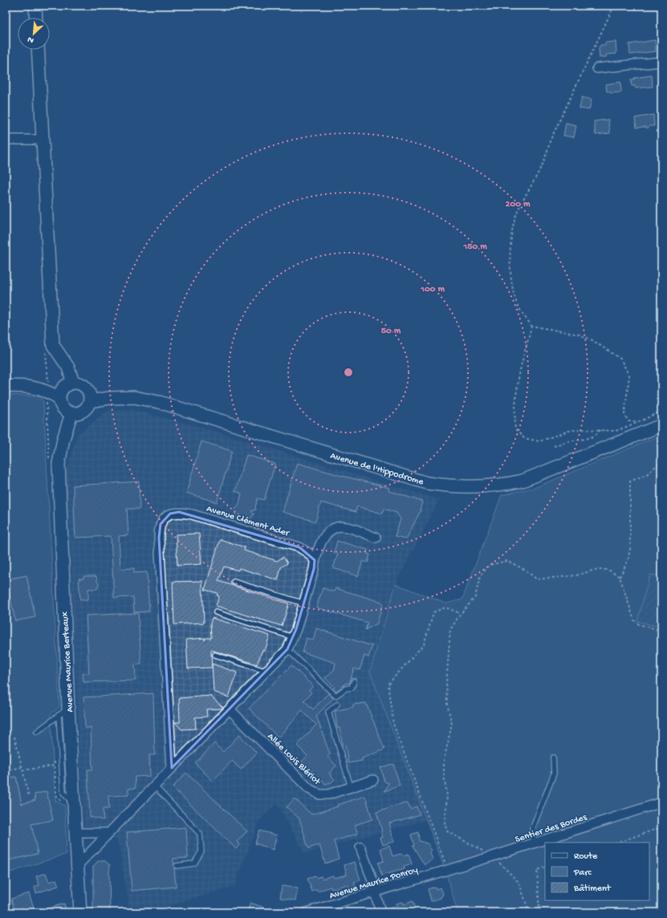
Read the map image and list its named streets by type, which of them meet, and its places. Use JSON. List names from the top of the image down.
{
  "streets": {
    "main road": ["Avenue de l'Hippodrome", "Avenue Maurice Berteaux"],
    "street": [
      "Avenue Clément Ader",
      "Allée Louis Blériot",
      "Sentier des Bordes",
      "Avenue Maurice Ponroy"
    ]
  },
  "crossings": [
    ["Avenue de l'Hippodrome", "Avenue Maurice Berteaux"],
    ["Sentier des Bordes", "Avenue Maurice Ponroy"]
  ],
  "legend": ["Route", "Parc", "Bâtiment"],
  "north": "bottom left",
  "rings": [
    "200 m",
    "150 m",
    "100 m",
    "50 m"
  ]
}
